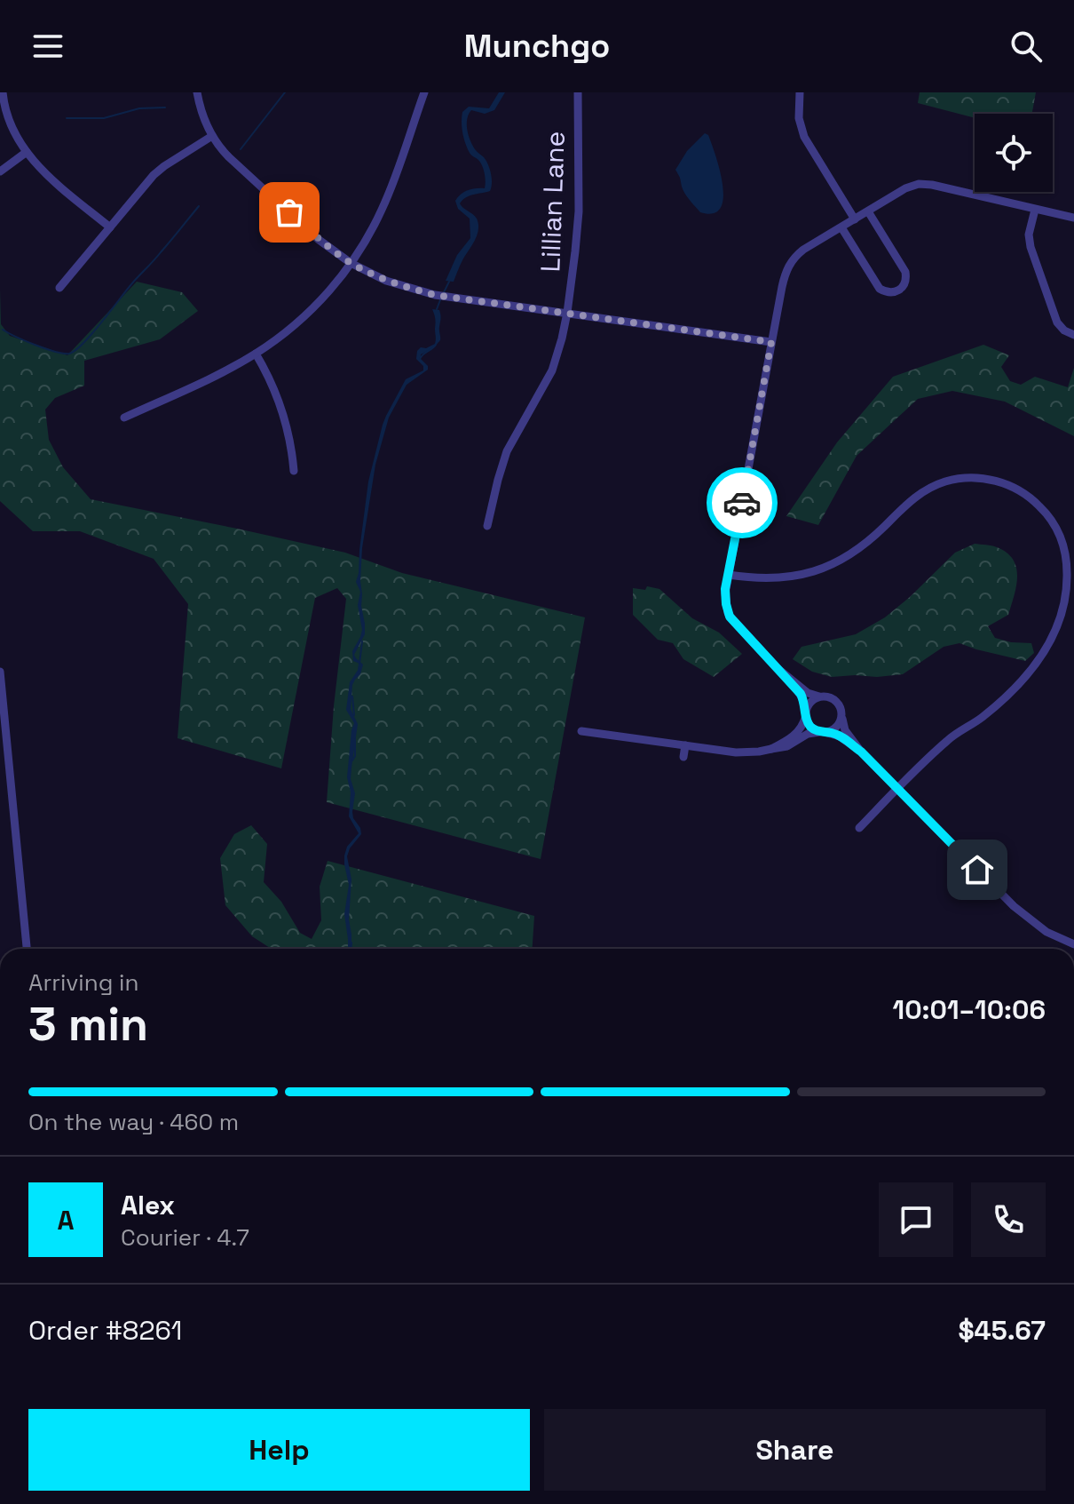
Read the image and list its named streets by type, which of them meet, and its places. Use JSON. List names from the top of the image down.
{
  "streets": {
    "street": ["Lillian Lane"]
  },
  "page": {
    "header": "Munchgo",
    "heading": ["3 min", "Arriving in", "10:01–10:06"],
    "panel": [
      "Alex",
      "Courier · 4.7",
      "Order #8261",
      "$45.67"
    ],
    "bar": "On the way · 460 m",
    "round": "A",
    "buttons": ["Help", "Share"]
  }
}
